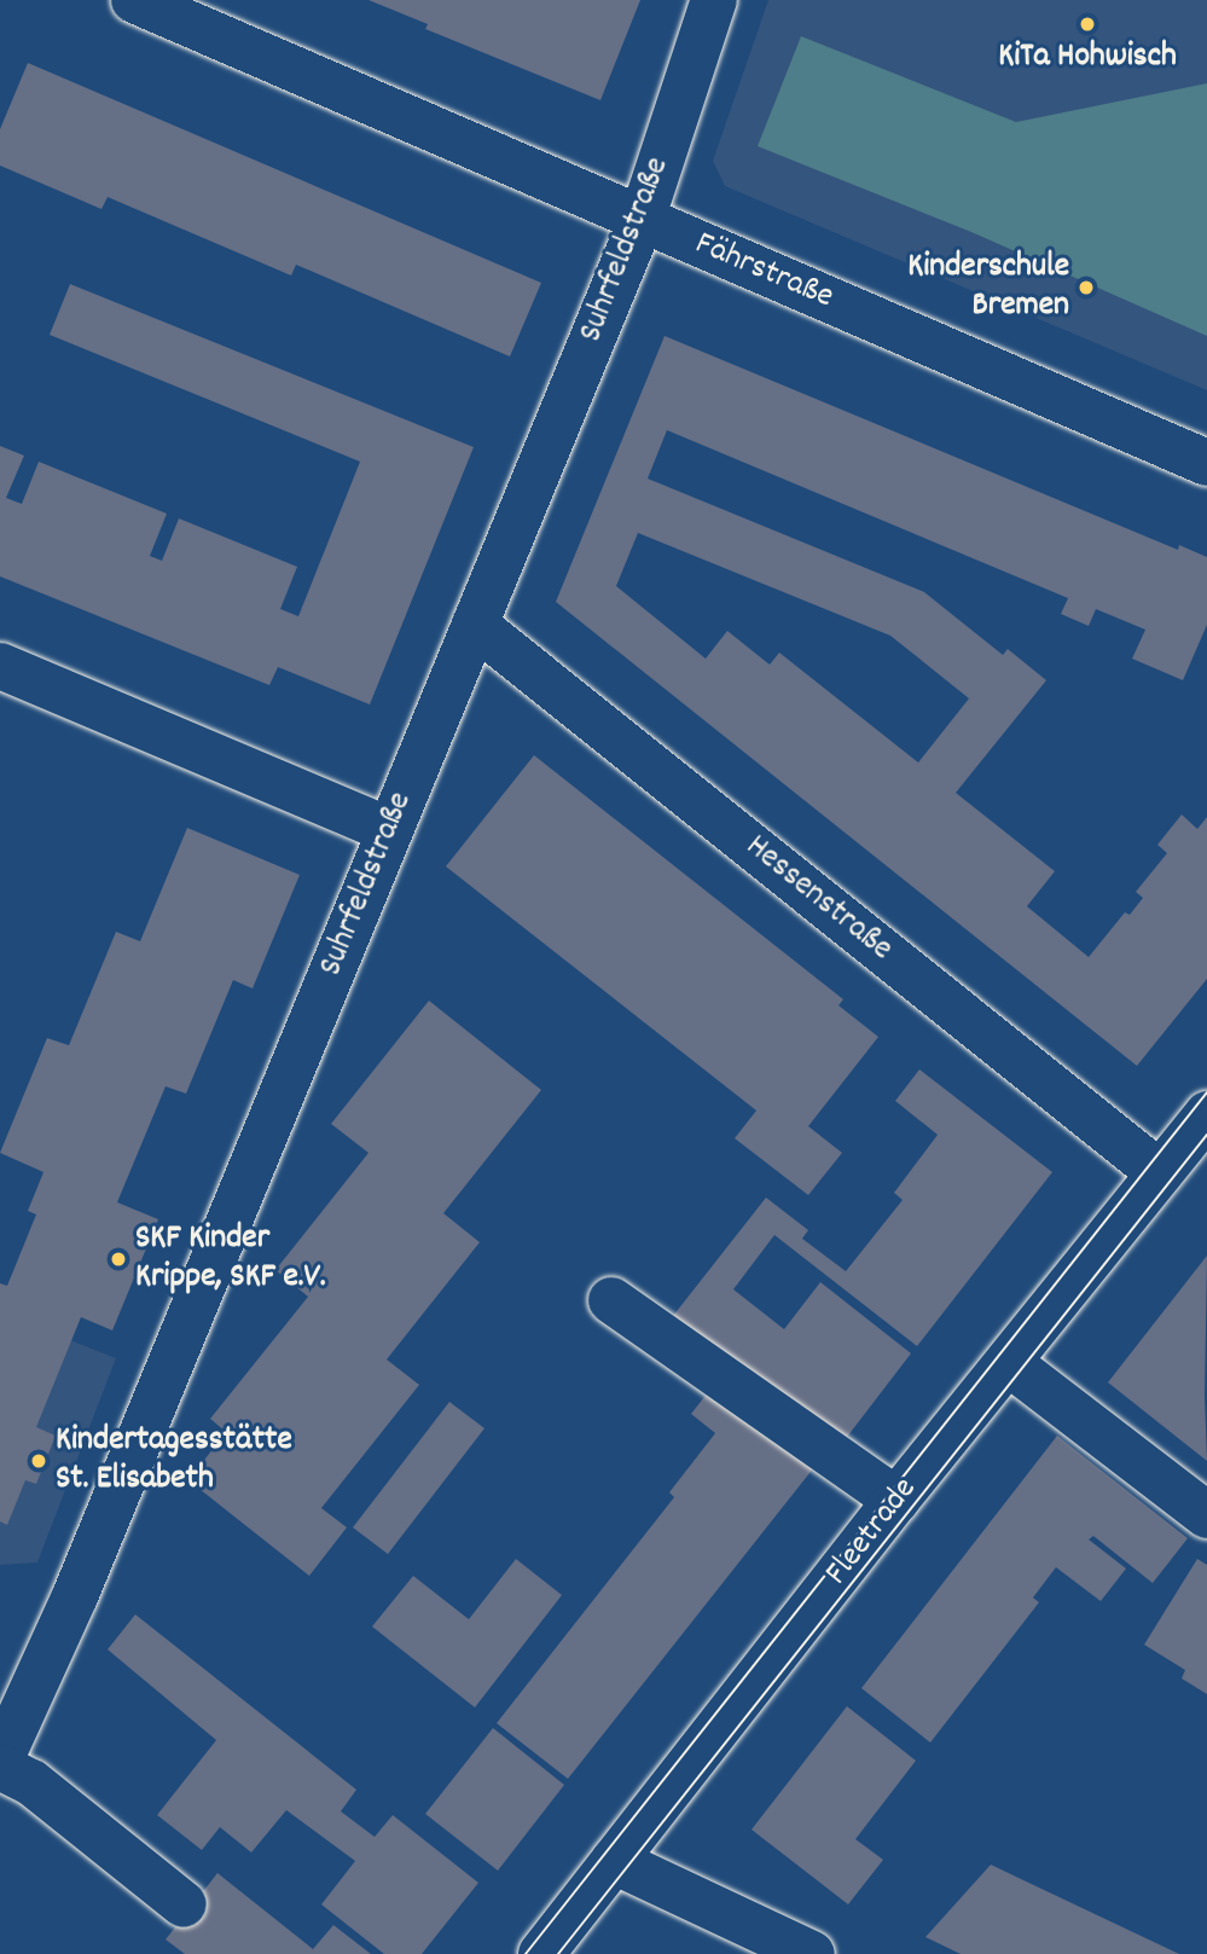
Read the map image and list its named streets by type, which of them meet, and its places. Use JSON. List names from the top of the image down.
{
  "streets": {
    "street": [
      "Suhrfeldstraße",
      "Fährstraße",
      "Hessenstraße",
      "Fleetrade"
    ]
  },
  "crossings": [
    ["Suhrfeldstraße", "Fährstraße"],
    ["Suhrfeldstraße", "Hessenstraße"],
    ["Hessenstraße", "Fleetrade"]
  ],
  "places": [
    "KiTa Hohwisch",
    "Kinderschule Bremen",
    "SKF Kinder Krippe, SKF e.V.",
    "Kindertagesstätte St. Elisabeth"
  ]
}
